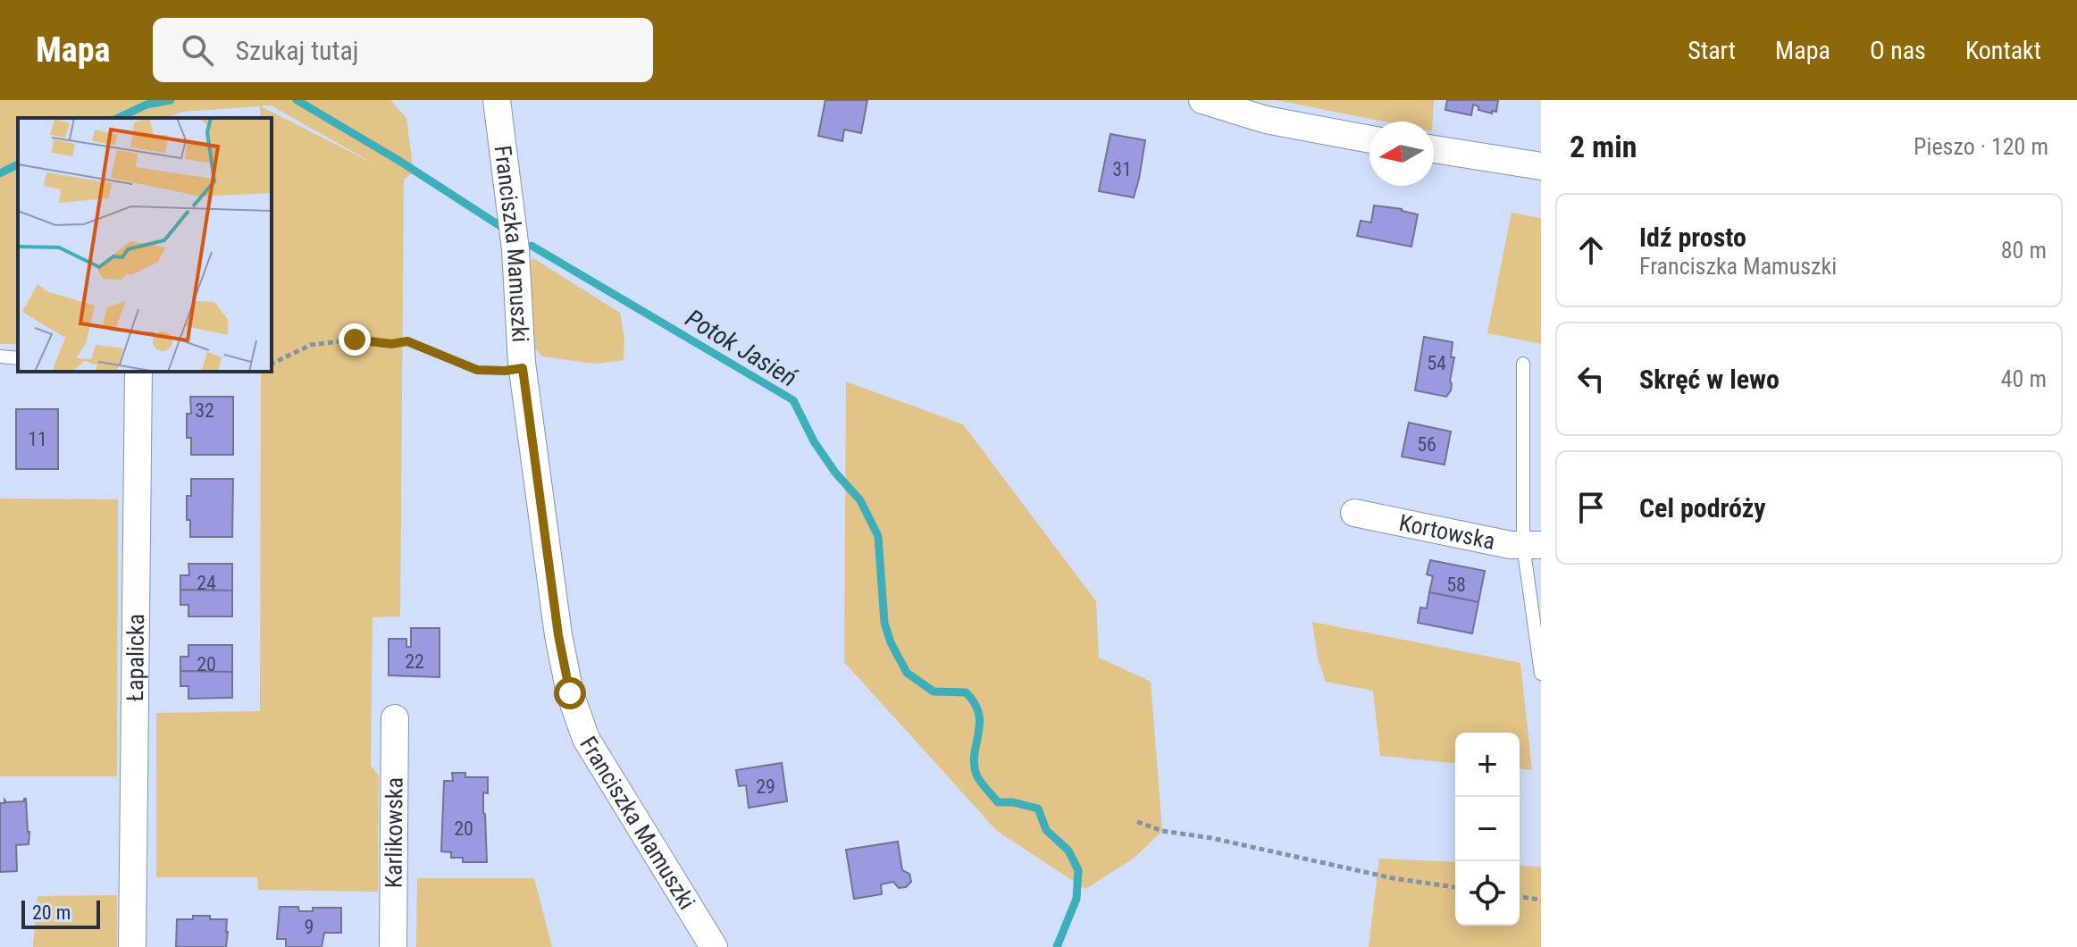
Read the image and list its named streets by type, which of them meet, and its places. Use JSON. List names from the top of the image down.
{
  "streets": {
    "street": [
      "Franciszka Mamuszki",
      "Kortowska",
      "Łapalicka",
      "Karlikowska"
    ]
  },
  "water": ["Potok Jasień"],
  "house_numbers": [
    "31",
    "54",
    "32",
    "11",
    "56",
    "24",
    "58",
    "22",
    "20",
    "29",
    "20",
    "9"
  ],
  "scale_bar": "20 m",
  "north": "left",
  "page": {
    "header": "Mapa",
    "search": "Szukaj tutaj",
    "nav": [
      "Start",
      "Mapa",
      "O nas",
      "Kontakt"
    ],
    "heading": ["2 min", "Pieszo · 120 m"],
    "list": [
      ["Idź prosto", "Franciszka Mamuszki", "80 m"],
      ["Skręć w lewo", "40 m"],
      "Cel podróży"
    ],
    "map_buttons": ["+", "−"],
    "scale": "20 m"
  }
}
